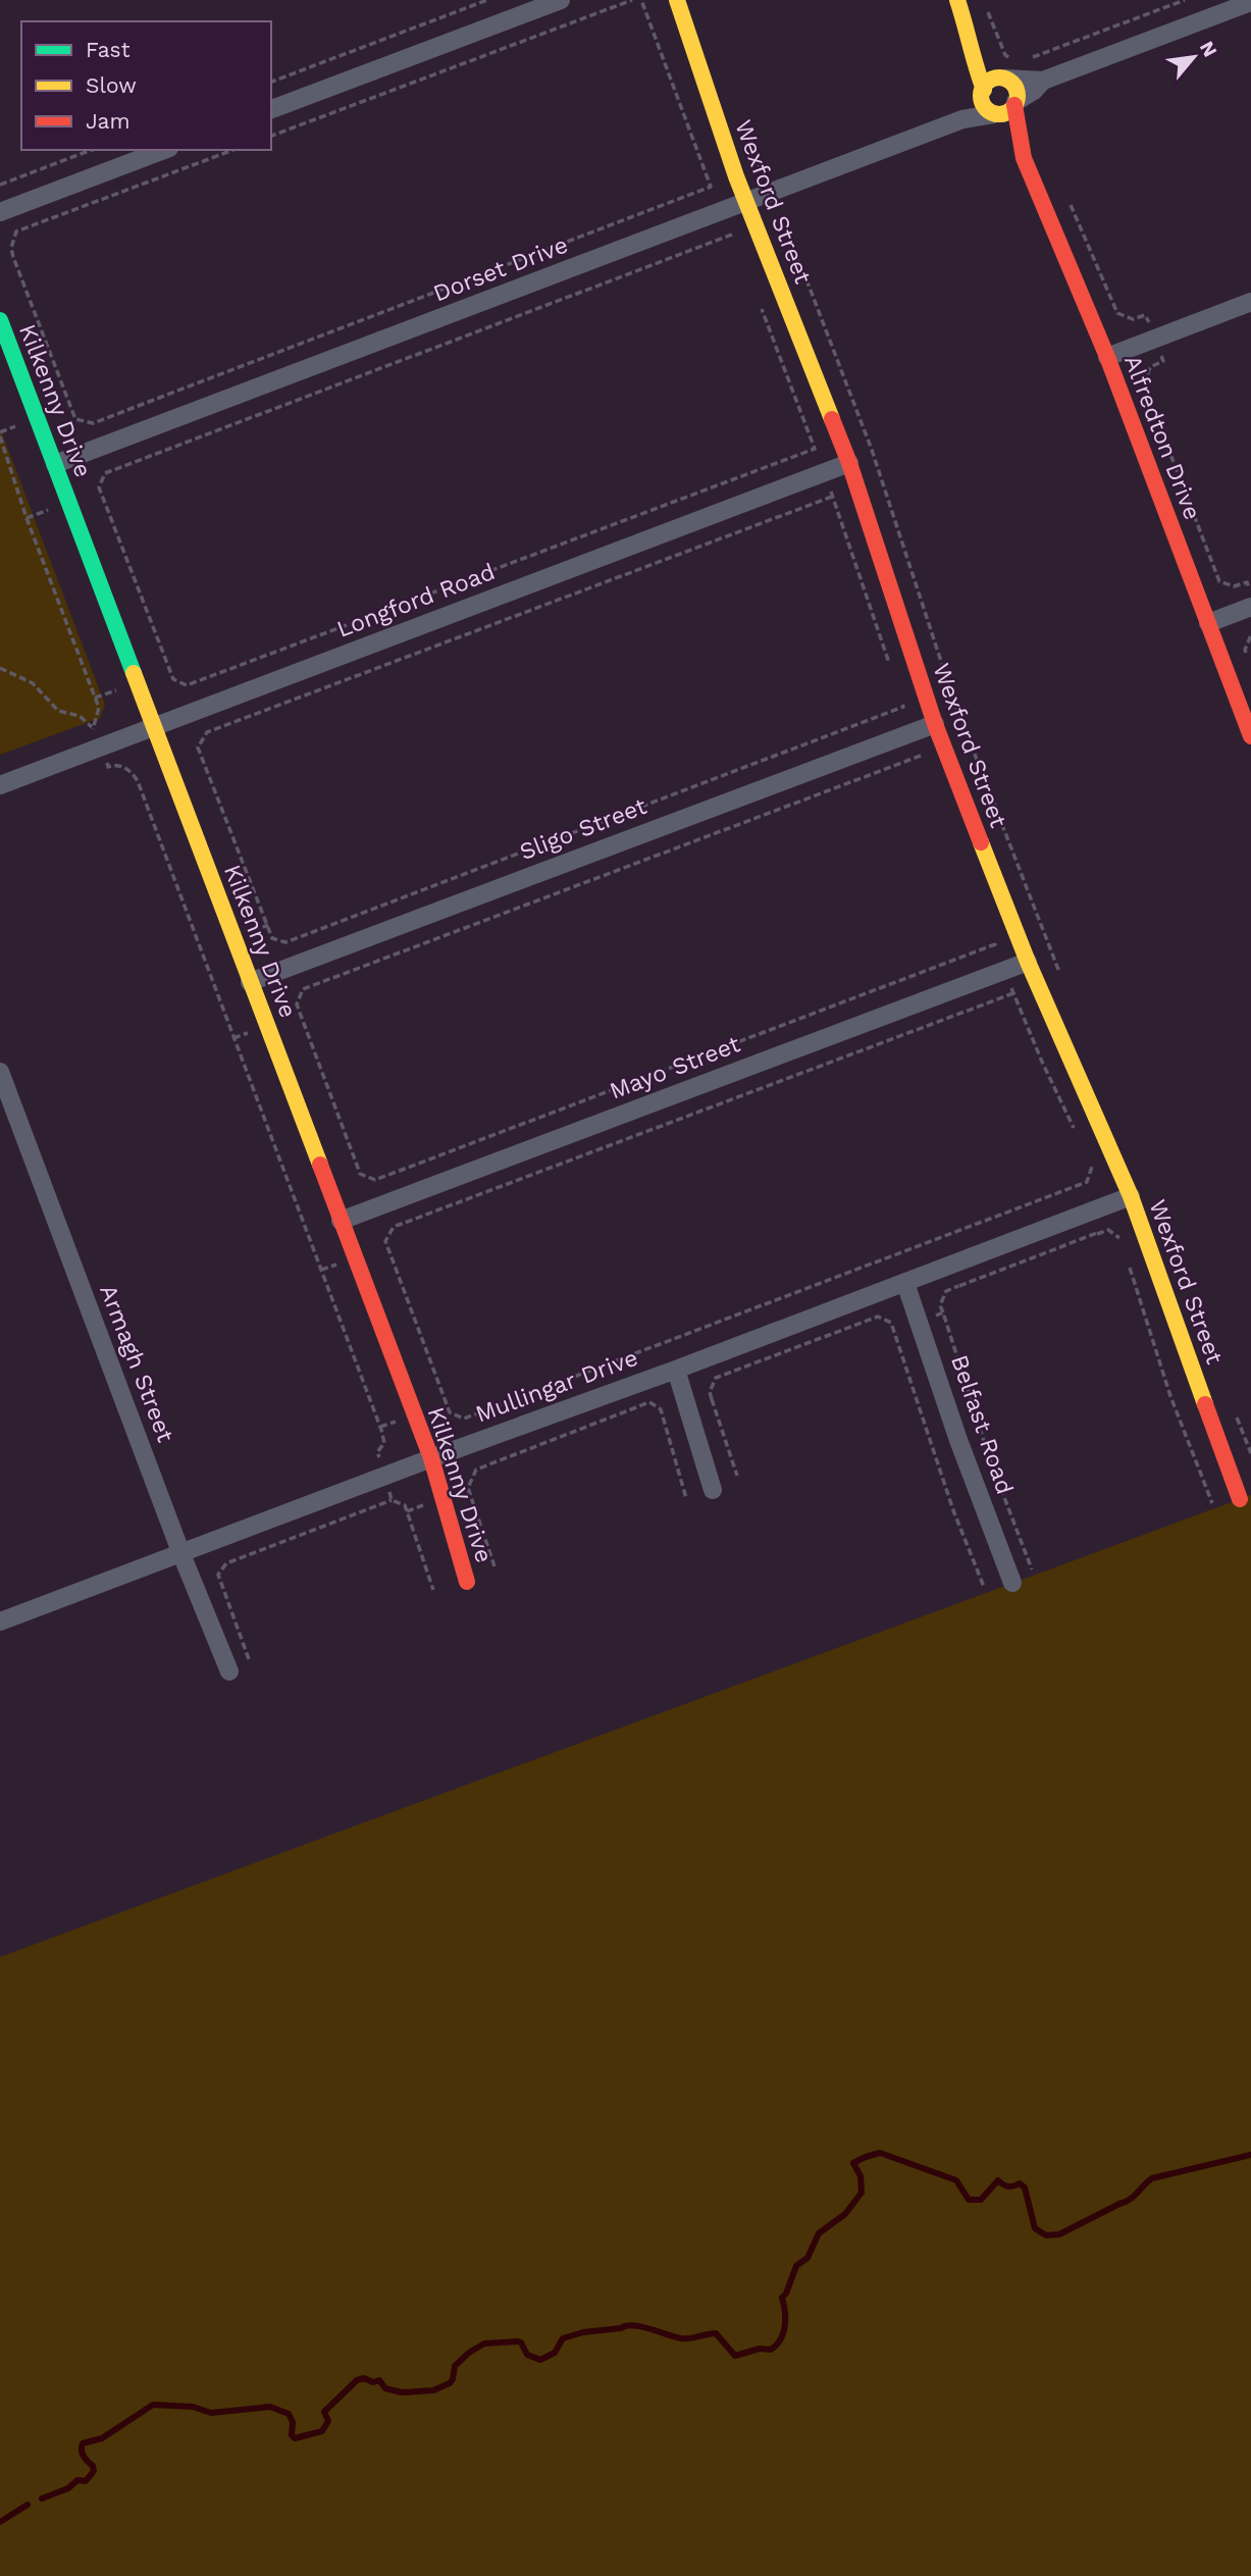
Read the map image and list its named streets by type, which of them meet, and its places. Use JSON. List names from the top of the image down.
{
  "streets": {
    "street": [
      "Wexford Street",
      "Dorset Drive",
      "Kilkenny Drive",
      "Alfredton Drive",
      "Longford Road",
      "Sligo Street",
      "Mayo Street",
      "Armagh Street",
      "Mullingar Drive",
      "Belfast Road"
    ]
  },
  "crossings": [
    ["Wexford Street", "Dorset Drive"],
    ["Wexford Street", "Longford Road"],
    ["Wexford Street", "Sligo Street"],
    ["Wexford Street", "Mayo Street"],
    ["Wexford Street", "Mullingar Drive"],
    ["Dorset Drive", "Kilkenny Drive"],
    ["Dorset Drive", "Alfredton Drive"],
    ["Kilkenny Drive", "Longford Road"],
    ["Kilkenny Drive", "Sligo Street"],
    ["Kilkenny Drive", "Mayo Street"],
    ["Kilkenny Drive", "Mullingar Drive"],
    ["Armagh Street", "Mullingar Drive"],
    ["Mullingar Drive", "Belfast Road"]
  ],
  "legend": ["Fast", "Slow", "Jam"],
  "north": "top right"
}
